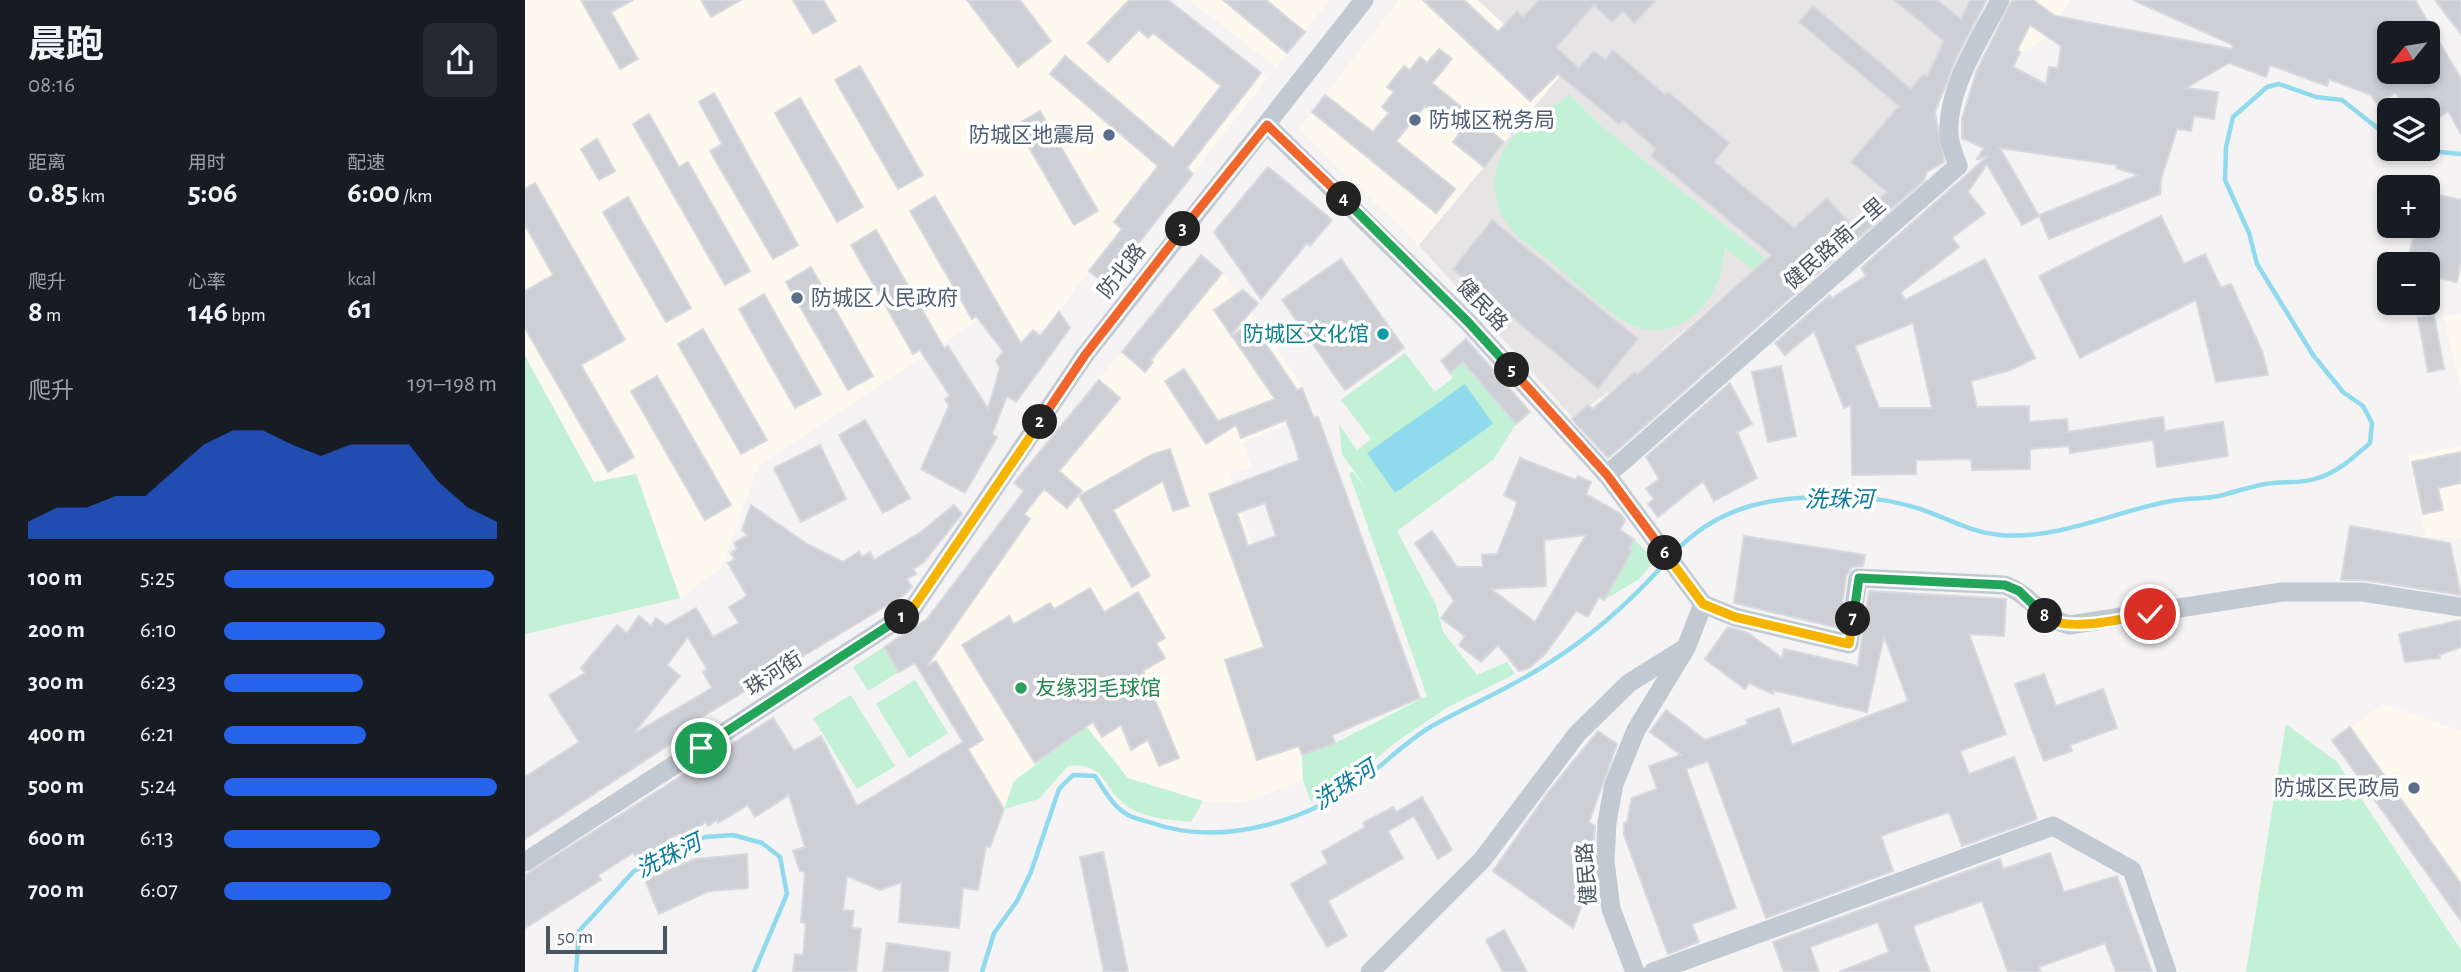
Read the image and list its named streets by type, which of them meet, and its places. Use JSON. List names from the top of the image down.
{
  "streets": {
    "street": [
      "健民路南一里",
      "防北路",
      "健民路",
      "珠河街"
    ]
  },
  "crossings": [
    ["健民路南一里", "健民路"],
    ["防北路", "健民路"],
    ["防北路", "珠河街"]
  ],
  "water": ["洗珠河"],
  "places": [
    "防城区税务局",
    "防城区地震局",
    "防城区人民政府",
    "防城区文化馆",
    "友缘羽毛球馆",
    "防城区民政局"
  ],
  "scale_bar": "50 m",
  "north": "bottom left",
  "page": {
    "heading": ["晨跑", "08:16"],
    "map_buttons": ["+", "−"],
    "stats": [
      ["距离", "0.85 km"],
      ["用时", "5:06"],
      ["配速", "6:00 /km"],
      ["爬升", "8 m"],
      ["心率", "146 bpm"],
      ["kcal", "61"]
    ],
    "pins": [
      "4",
      "3",
      "5",
      "2",
      "6",
      "8",
      "1",
      "7"
    ],
    "chart": ["爬升", "191–198 m"],
    "list": [
      {
        "name": "100 m",
        "note": "5:25"
      },
      {
        "name": "200 m",
        "note": "6:10"
      },
      {
        "name": "300 m",
        "note": "6:23"
      },
      {
        "name": "400 m",
        "note": "6:21"
      },
      {
        "name": "500 m",
        "note": "5:24"
      },
      {
        "name": "600 m",
        "note": "6:13"
      },
      {
        "name": "700 m",
        "note": "6:07"
      }
    ],
    "scale": "50 m"
  }
}
